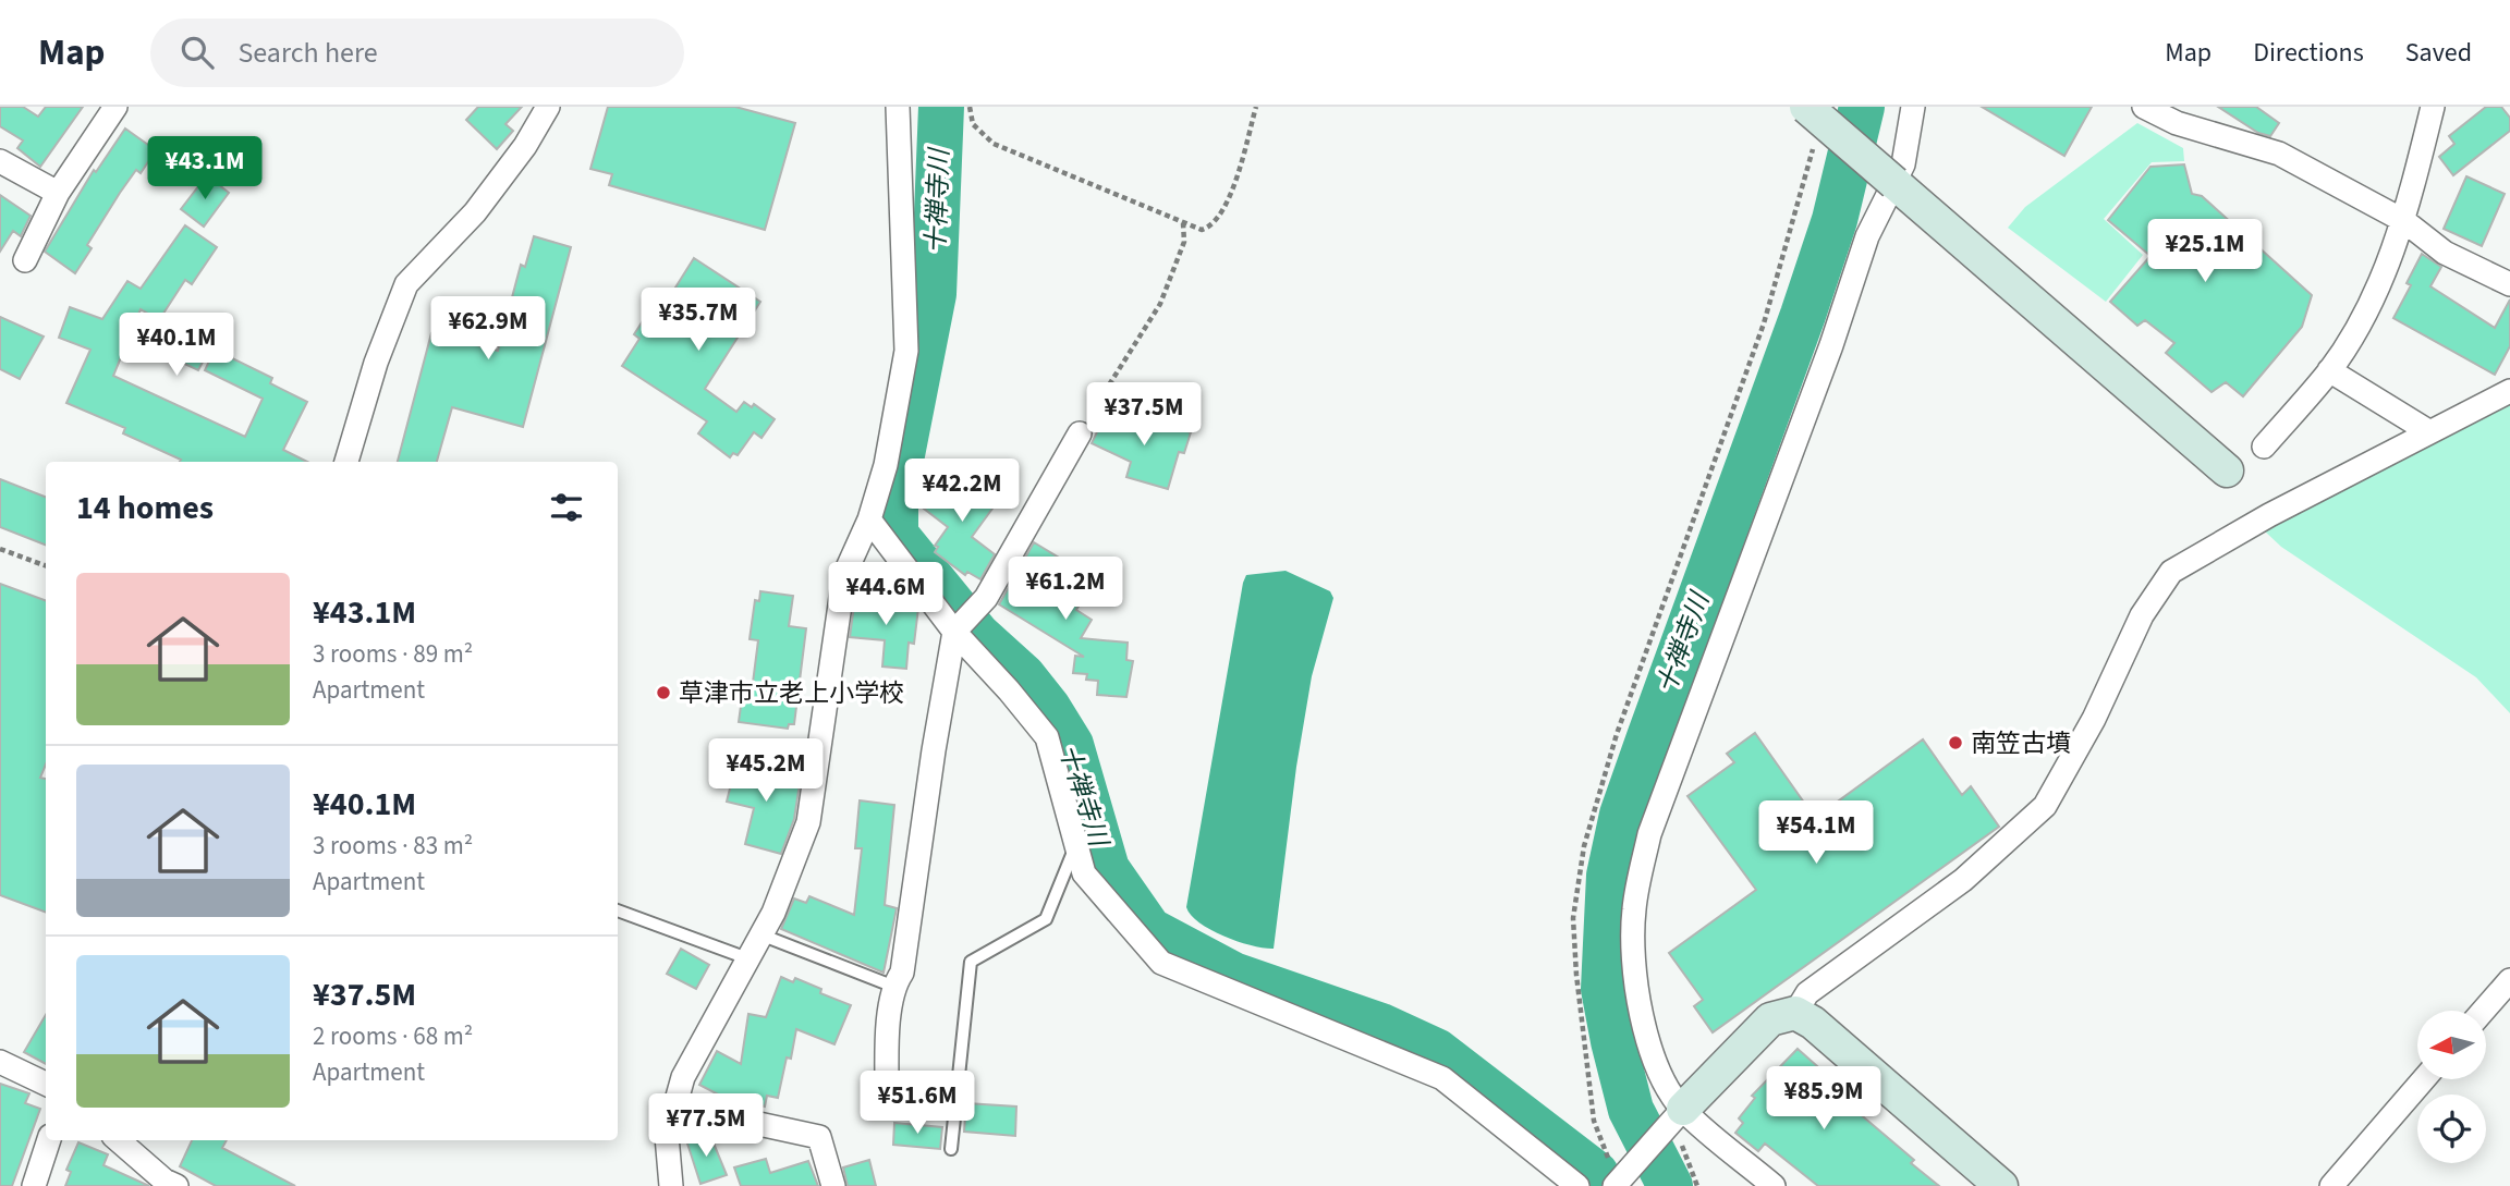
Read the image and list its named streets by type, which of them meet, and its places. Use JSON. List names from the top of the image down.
{
  "water": ["十禅寺川"],
  "places": ["草津市立老上小学校", "南笠古墳"],
  "north": "left",
  "page": {
    "header": "Map",
    "search": "Search here",
    "nav": ["Map", "Directions", "Saved"],
    "price": [
      "¥43.1M",
      "¥25.1M",
      "¥35.7M",
      "¥62.9M",
      "¥40.1M",
      "¥37.5M",
      "¥42.2M",
      "¥61.2M",
      "¥44.6M",
      "¥45.2M",
      "¥54.1M",
      "¥85.9M",
      "¥51.6M",
      "¥77.5M"
    ],
    "heading": "14 homes",
    "list": [
      {
        "name": "¥43.1M",
        "note": "3 rooms · 89 m² · Apartment"
      },
      {
        "name": "¥40.1M",
        "note": "3 rooms · 83 m² · Apartment"
      },
      {
        "name": "¥37.5M",
        "note": "2 rooms · 68 m² · Apartment"
      }
    ]
  }
}
